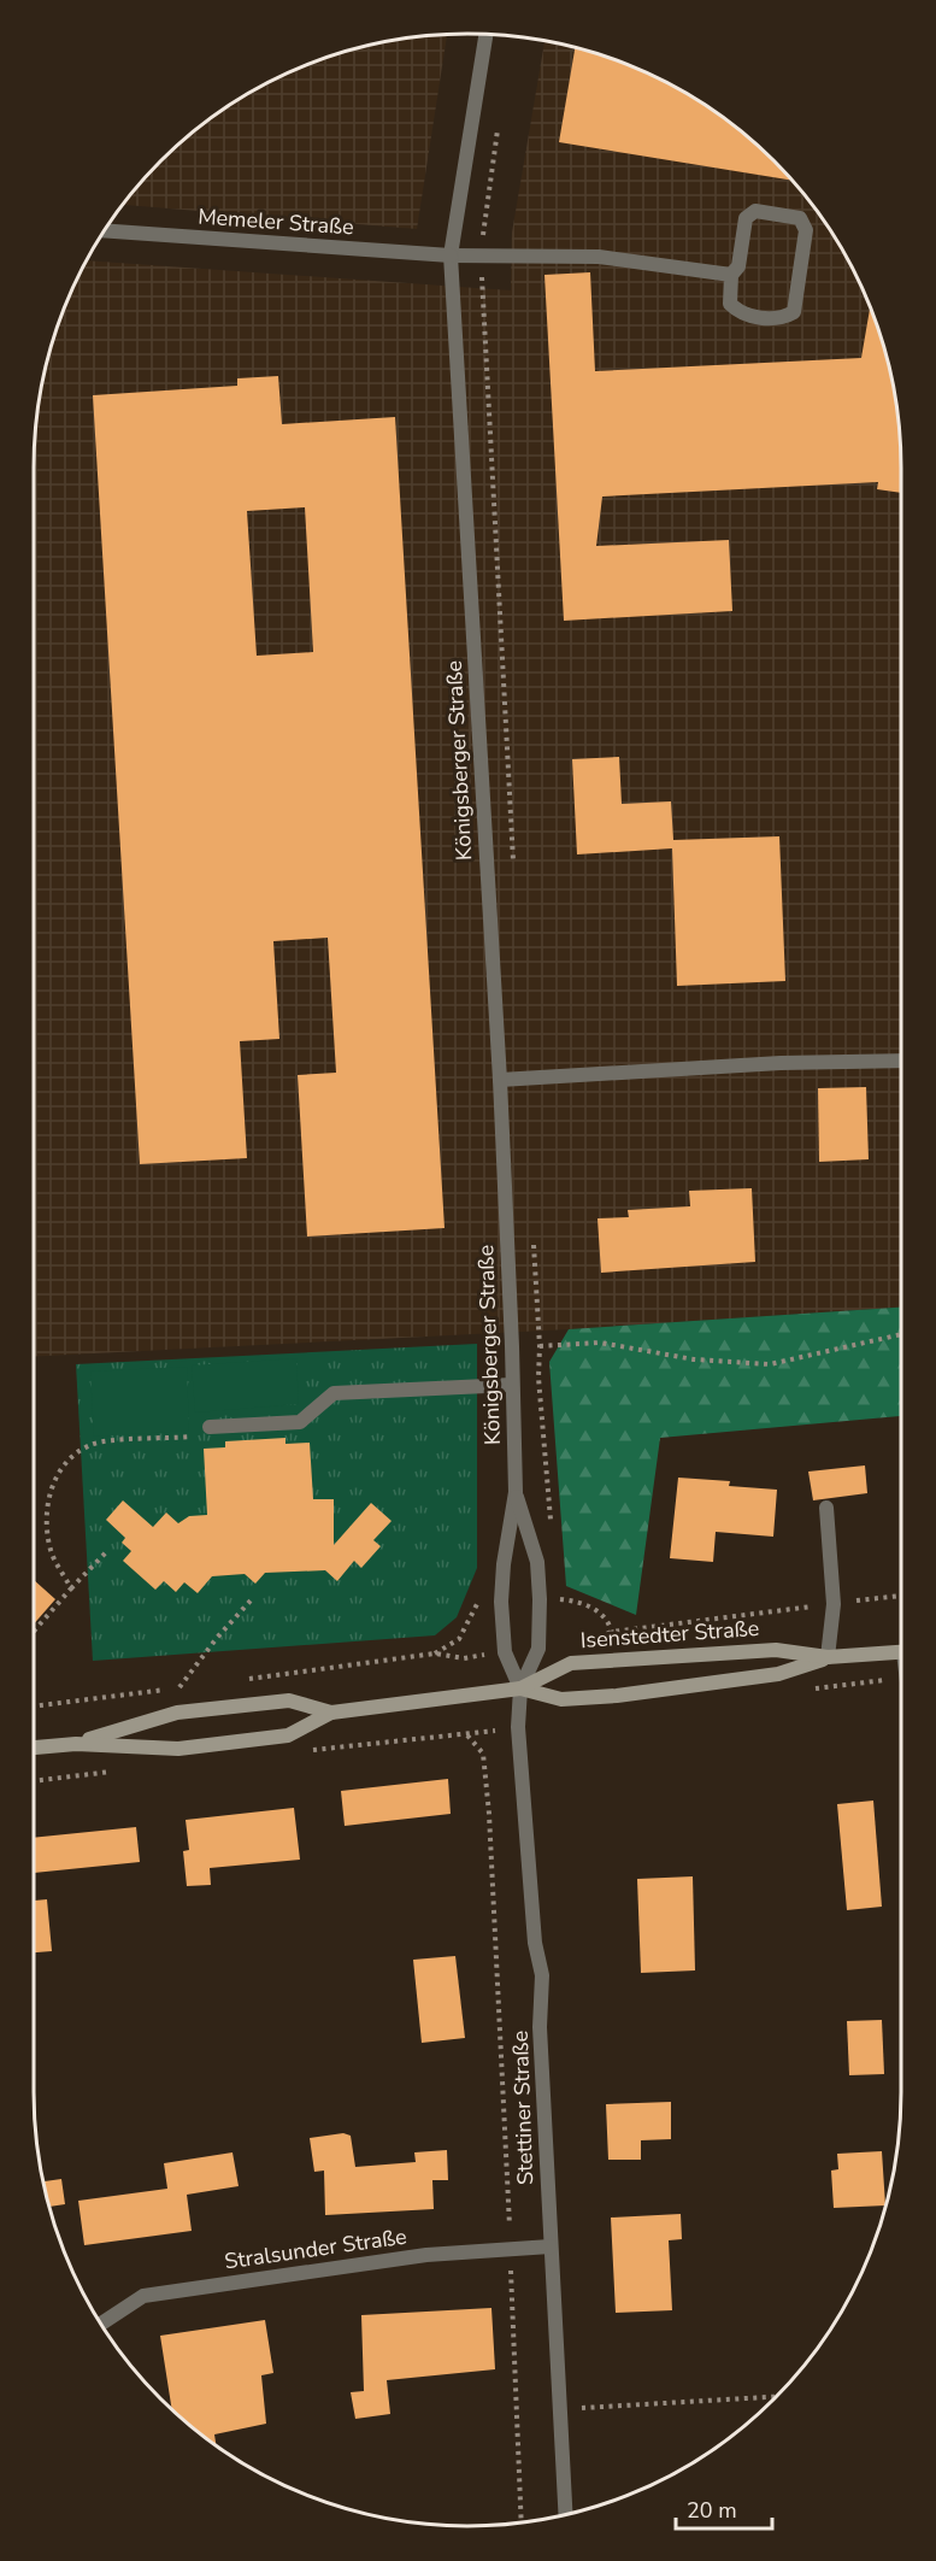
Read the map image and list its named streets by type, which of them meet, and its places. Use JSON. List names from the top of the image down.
{
  "streets": {
    "street": [
      "Memeler Straße",
      "Königsberger Straße",
      "Isenstedter Straße",
      "Stettiner Straße",
      "Stralsunder Straße"
    ]
  },
  "crossings": [
    ["Memeler Straße", "Königsberger Straße"],
    ["Königsberger Straße", "Isenstedter Straße"],
    ["Königsberger Straße", "Stettiner Straße"],
    ["Isenstedter Straße", "Stettiner Straße"],
    ["Stettiner Straße", "Stralsunder Straße"]
  ],
  "scale_bar": "20 m"
}
